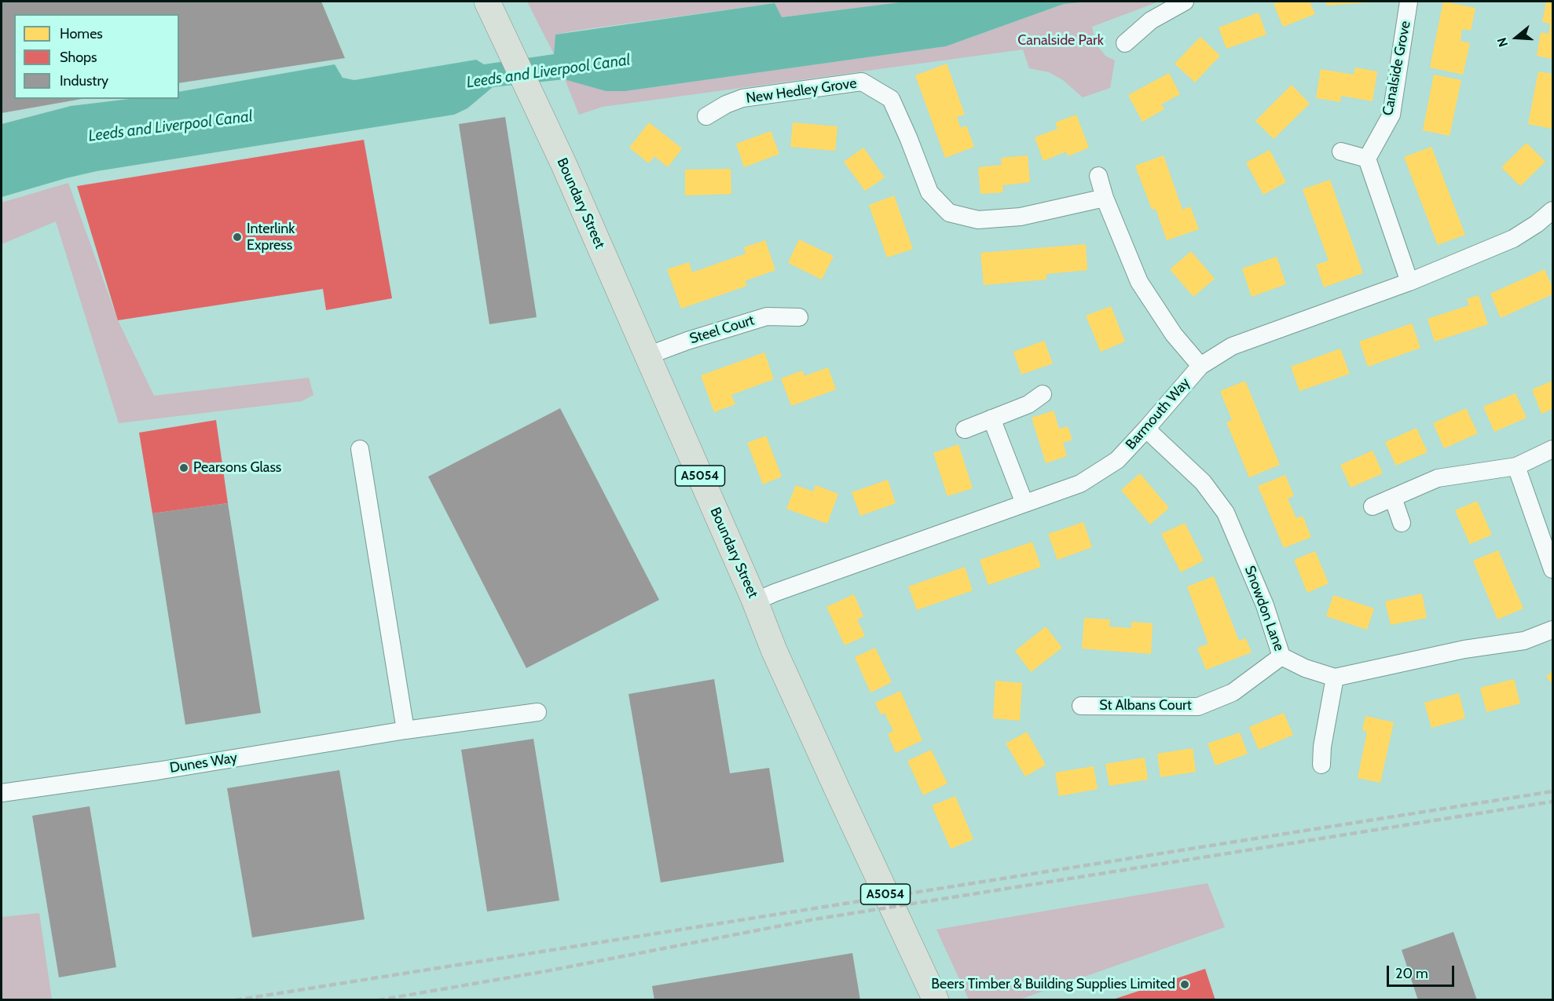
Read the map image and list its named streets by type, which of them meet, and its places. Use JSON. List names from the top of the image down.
{
  "streets": {
    "main road": ["Boundary Street", "A5054"],
    "street": [
      "Canalside Grove",
      "New Hedley Grove",
      "Steel Court",
      "Barmouth Way",
      "Snowdon Lane",
      "St Albans Court",
      "Dunes Way"
    ]
  },
  "crossings": [
    ["Boundary Street", "Steel Court"],
    ["Boundary Street", "Barmouth Way"],
    ["Barmouth Way", "Snowdon Lane"],
    ["Snowdon Lane", "St Albans Court"]
  ],
  "water": ["Leeds and Liverpool Canal"],
  "parks": ["Canalside Park"],
  "places": ["Interlink Express", "Pearsons Glass", "Beers Timber & Building Supplies Limited"],
  "legend": ["Homes", "Shops", "Industry"],
  "scale_bar": "20 m",
  "north": "left"
}
